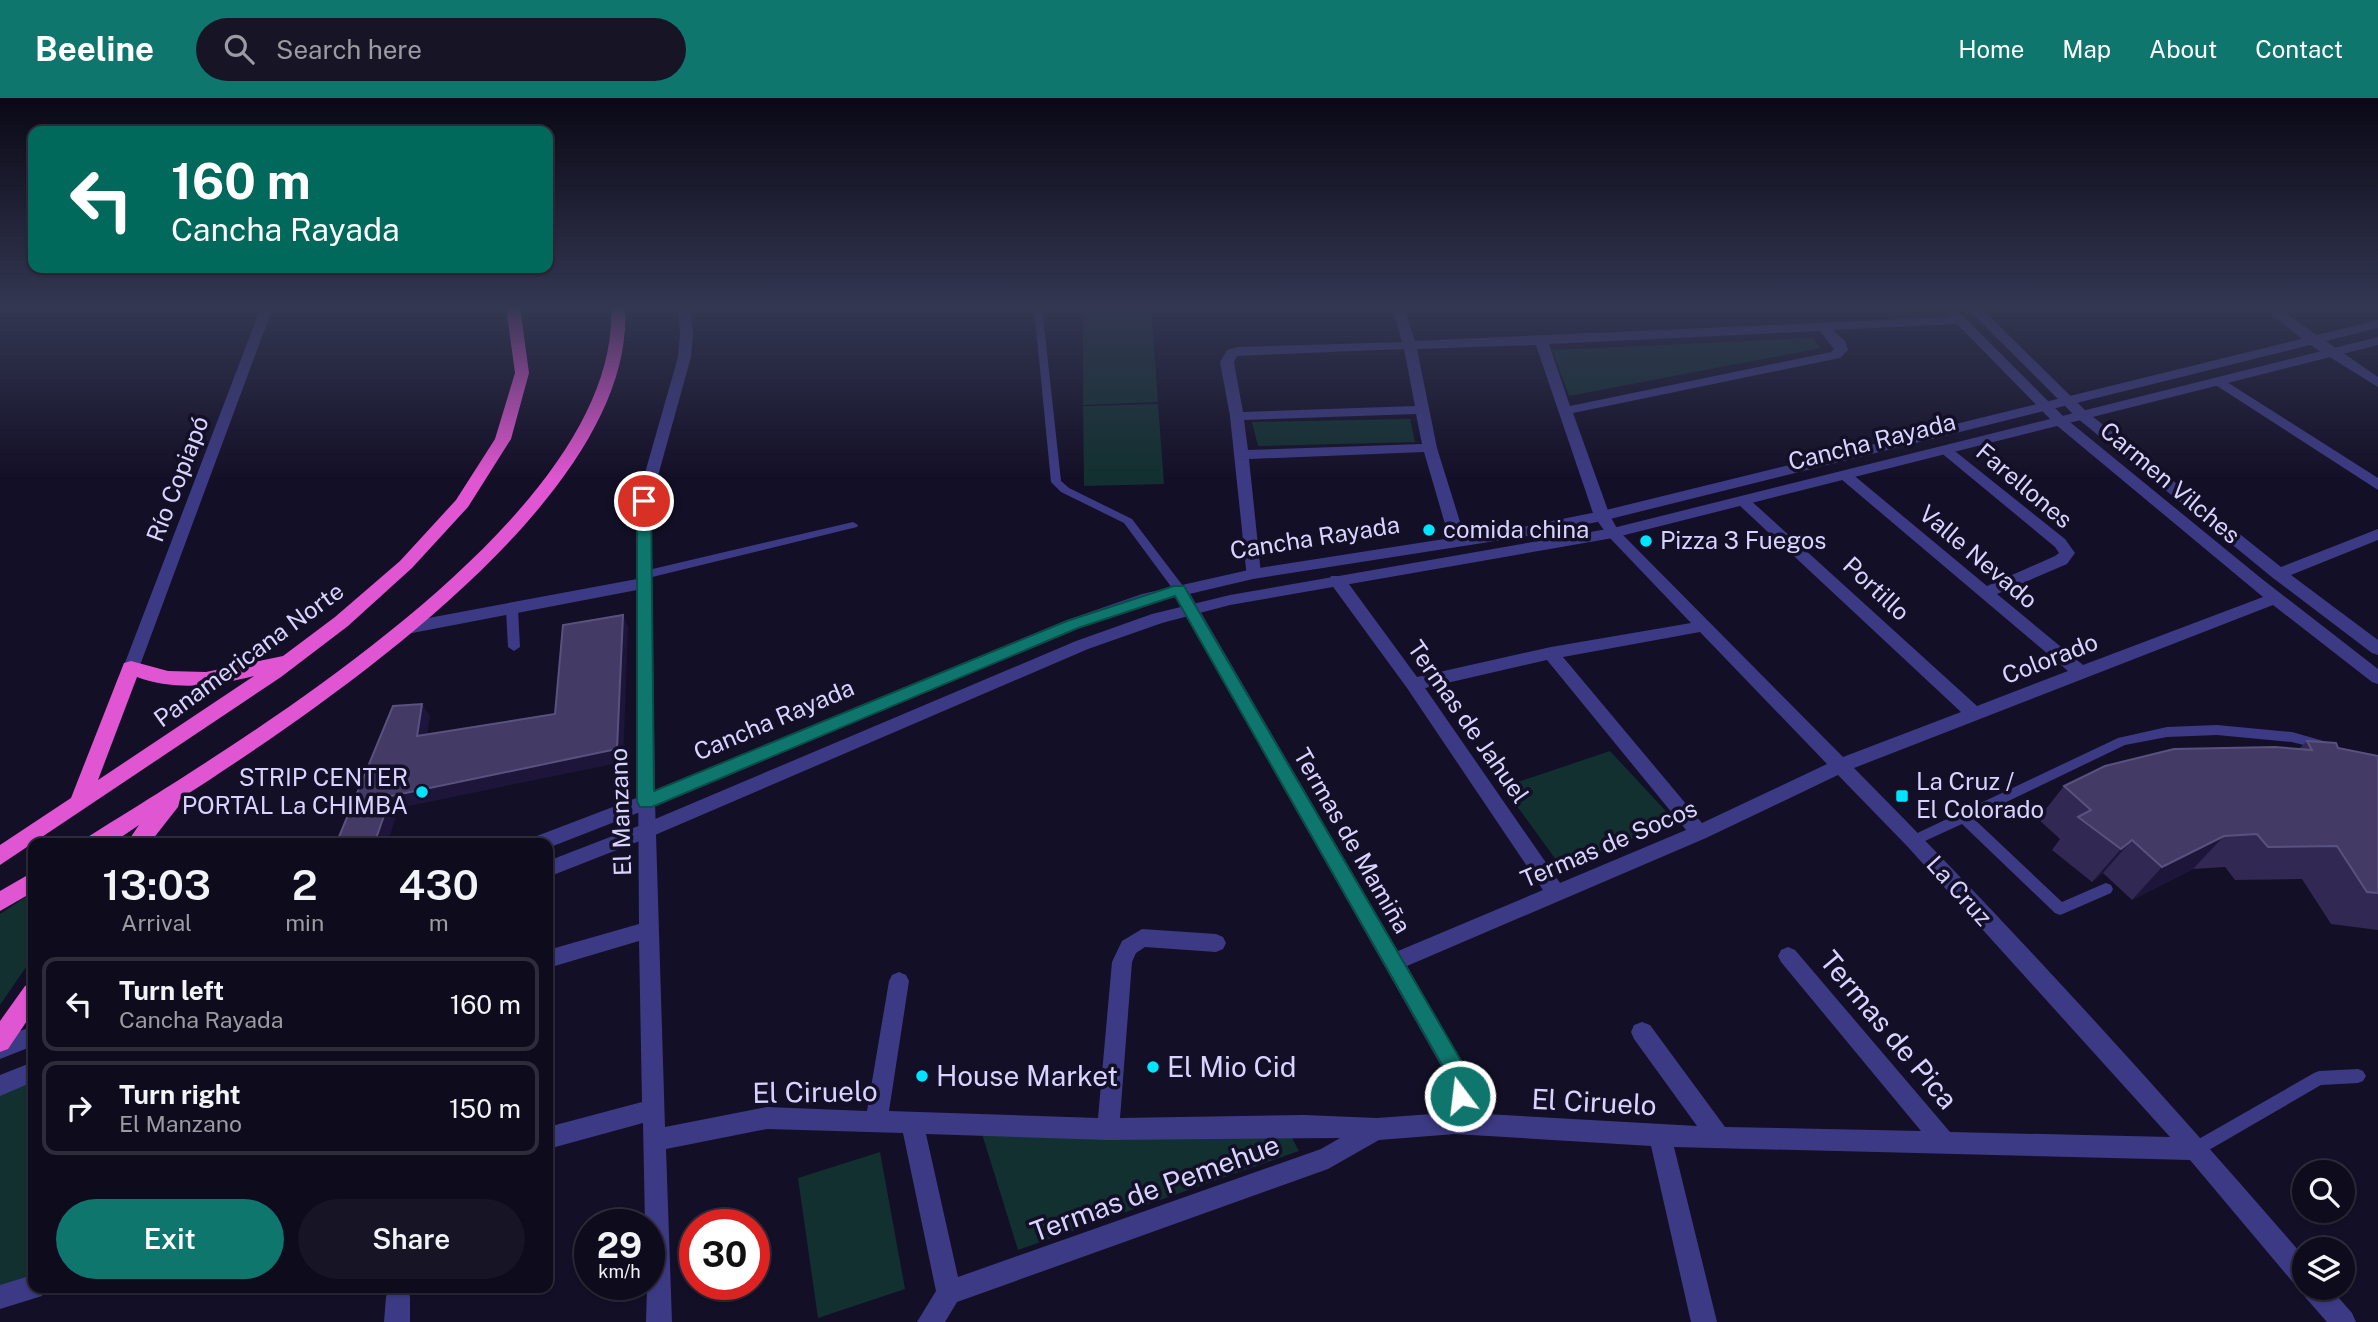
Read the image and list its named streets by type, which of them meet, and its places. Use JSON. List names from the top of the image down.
{
  "streets": {
    "highway": ["Panamericana Norte"],
    "street": [
      "Cancha Rayada",
      "Río Copiapó",
      "Carmen Vilches",
      "Farellones",
      "Valle Nevado",
      "Portillo",
      "Colorado",
      "Termas de Jahuel",
      "El Manzano",
      "Termas de Mamiña",
      "Termas de Socos",
      "La Cruz",
      "Termas de Pica",
      "El Ciruelo",
      "Termas de Pemehue"
    ]
  },
  "crossings": [
    ["Cancha Rayada", "Carmen Vilches"],
    ["Cancha Rayada", "Farellones"],
    ["Cancha Rayada", "Valle Nevado"],
    ["Cancha Rayada", "Portillo"],
    ["Cancha Rayada", "Termas de Jahuel"],
    ["Cancha Rayada", "El Manzano"],
    ["Cancha Rayada", "Termas de Mamiña"],
    ["Cancha Rayada", "La Cruz"],
    ["Carmen Vilches", "Colorado"],
    ["Farellones", "Valle Nevado"],
    ["Valle Nevado", "Colorado"],
    ["Portillo", "Colorado"],
    ["Colorado", "Termas de Socos"],
    ["Colorado", "La Cruz"],
    ["Termas de Jahuel", "Termas de Socos"],
    ["El Manzano", "El Ciruelo"],
    ["Termas de Mamiña", "Termas de Socos"],
    ["Termas de Mamiña", "El Ciruelo"],
    ["Termas de Socos", "La Cruz"],
    ["La Cruz", "El Ciruelo"],
    ["Termas de Pica", "El Ciruelo"],
    ["El Ciruelo", "Termas de Pemehue"]
  ],
  "places": {
    "other": [
      "comida china",
      "Pizza 3 Fuegos",
      "STRIP CENTER PORTAL La CHIMBA",
      "El Mio Cid",
      "House Market"
    ],
    "transit": ["La Cruz / El Colorado"]
  },
  "page": {
    "header": "Beeline",
    "search": "Search here",
    "nav": [
      "Home",
      "Map",
      "About",
      "Contact"
    ],
    "turn": ["160 m", "Cancha Rayada"],
    "eta": [
      "13:03",
      "Arrival",
      "2",
      "min",
      "430",
      "m"
    ],
    "list": [
      {
        "name": "Turn left",
        "note": "Cancha Rayada",
        "value": "160 m"
      },
      {
        "name": "Turn right",
        "note": "El Manzano",
        "value": "150 m"
      }
    ],
    "buttons": ["Exit", "Share"],
    "speed": "29 km/h",
    "limit": "30"
  }
}
